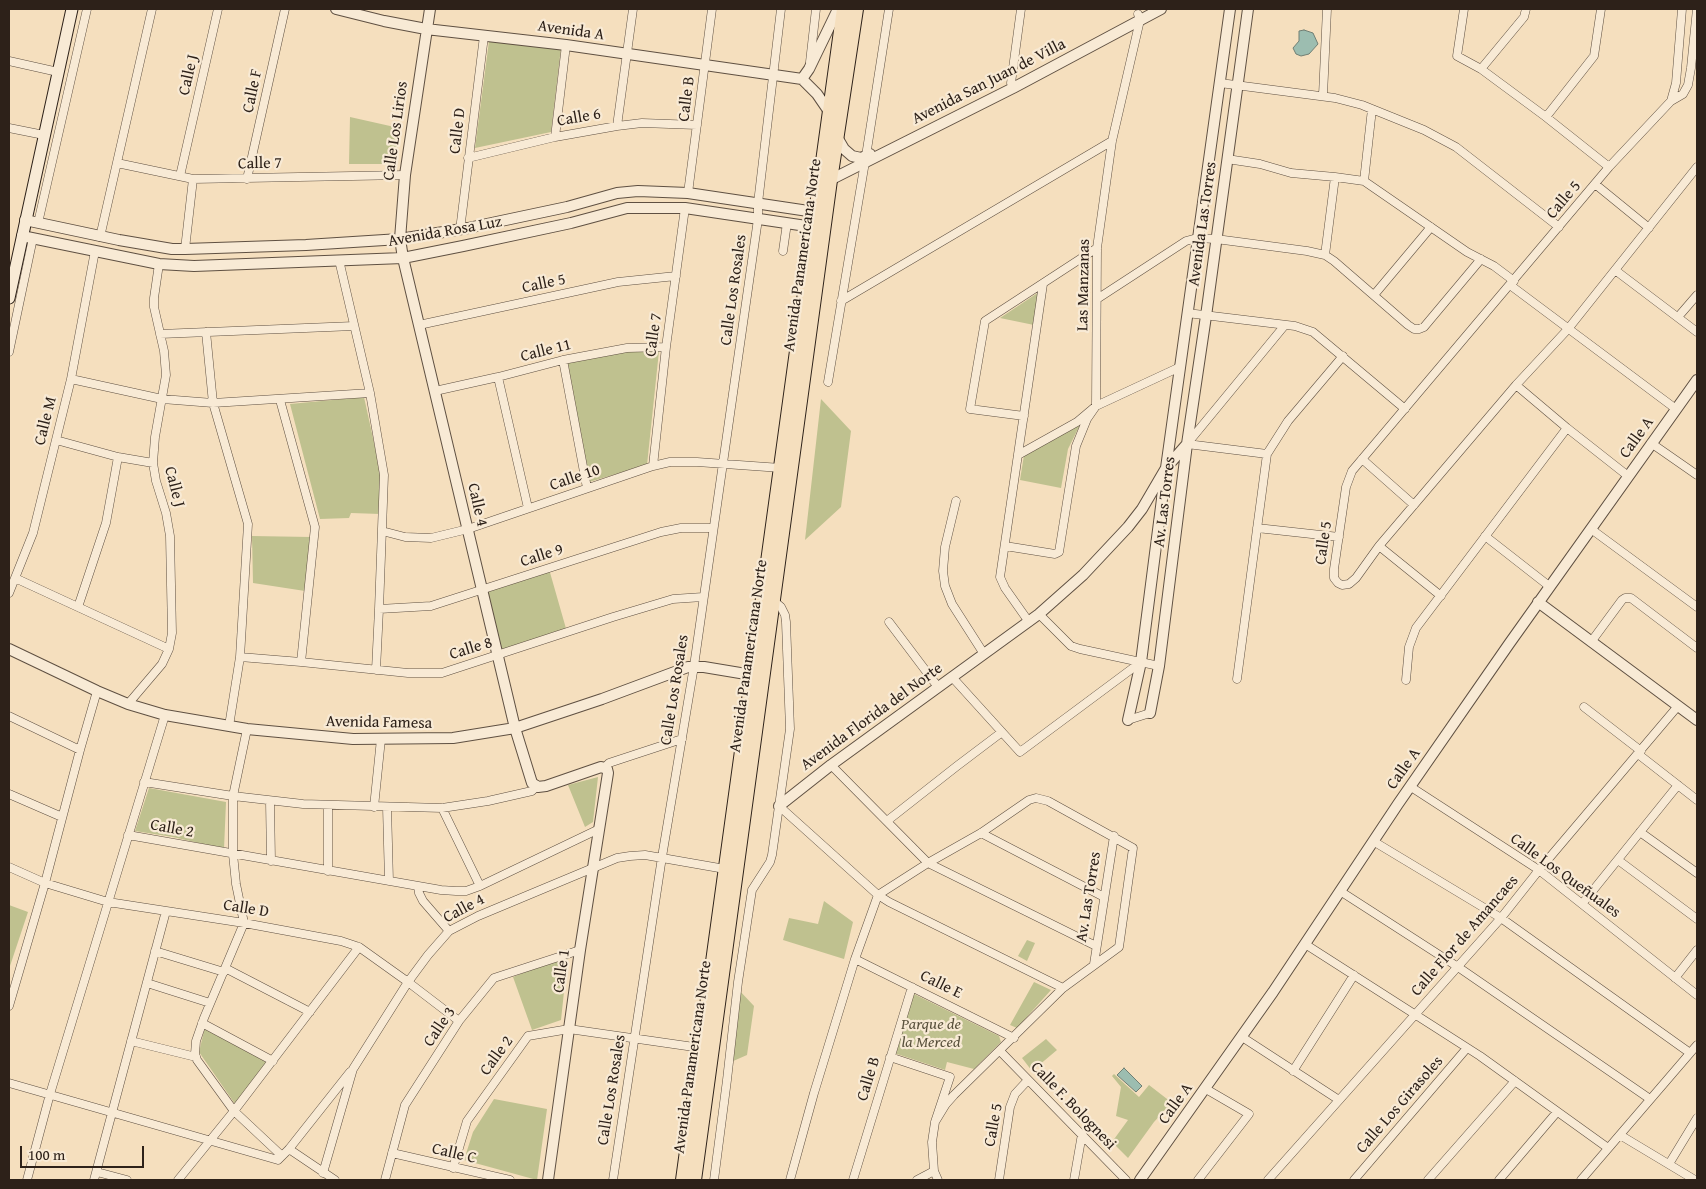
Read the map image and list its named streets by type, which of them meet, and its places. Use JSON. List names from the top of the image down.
{
  "streets": {
    "highway": ["Avenida Panamericana Norte"],
    "street": [
      "Avenida A",
      "Calle J",
      "Avenida San Juan de Villa",
      "Calle F",
      "Calle B",
      "Calle 6",
      "Calle Los Lirios",
      "Calle D",
      "Calle 7",
      "Calle 5",
      "Avenida Las Torres",
      "Avenida Rosa Luz",
      "Las Manzanas",
      "Calle Los Rosales",
      "Calle 11",
      "Calle M",
      "Calle A",
      "Calle 10",
      "Av. Las Torres",
      "Calle 4",
      "Calle 9",
      "Calle 8",
      "Avenida Florida del Norte",
      "Avenida Famesa",
      "Calle 2",
      "Calle Los Queñuales",
      "Calle Flor de Amancaes",
      "Calle 1",
      "Calle E",
      "Calle 3",
      "Calle Los Girasoles",
      "Calle F. Bolognesi",
      "Calle C"
    ]
  },
  "crossings": [
    ["Avenida A", "Calle B"],
    ["Avenida A", "Calle Los Lirios"],
    ["Avenida A", "Calle D"],
    ["Avenida A", "Calle Los Rosales"],
    ["Calle J", "Calle 7"],
    ["Calle J", "Avenida Rosa Luz"],
    ["Calle J", "Avenida Famesa"],
    ["Avenida San Juan de Villa", "Avenida Panamericana Norte"],
    ["Avenida San Juan de Villa", "Las Manzanas"],
    ["Calle F", "Calle 7"],
    ["Calle B", "Calle 6"],
    ["Calle B", "Avenida Rosa Luz"],
    ["Calle B", "Calle E"],
    ["Calle 6", "Calle D"],
    ["Calle Los Lirios", "Calle 7"],
    ["Calle Los Lirios", "Avenida Rosa Luz"],
    ["Calle Los Lirios", "Calle 4"],
    ["Calle D", "Avenida Rosa Luz"],
    ["Calle D", "Calle 4"],
    ["Calle D", "Calle 3"],
    ["Calle 7", "Calle 5"],
    ["Calle 7", "Avenida Rosa Luz"],
    ["Calle 7", "Calle 11"],
    ["Calle 7", "Calle 10"],
    ["Calle 5", "Calle 4"],
    ["Calle 5", "Calle F. Bolognesi"],
    ["Avenida Las Torres", "Av. Las Torres"],
    ["Avenida Rosa Luz", "Avenida Panamericana Norte"],
    ["Avenida Rosa Luz", "Calle Los Rosales"],
    ["Avenida Rosa Luz", "Calle M"],
    ["Avenida Rosa Luz", "Calle 4"],
    ["Avenida Panamericana Norte", "Calle 10"],
    ["Avenida Panamericana Norte", "Calle 4"],
    ["Avenida Panamericana Norte", "Avenida Famesa"],
    ["Avenida Panamericana Norte", "Calle 2"],
    ["Calle Los Rosales", "Calle 10"],
    ["Calle Los Rosales", "Calle 4"],
    ["Calle Los Rosales", "Calle 9"],
    ["Calle Los Rosales", "Calle 8"],
    ["Calle Los Rosales", "Avenida Famesa"],
    ["Calle Los Rosales", "Calle 2"],
    ["Calle 11", "Calle 4"],
    ["Calle A", "Calle Los Queñuales"],
    ["Calle 10", "Calle 4"],
    ["Av. Las Torres", "Avenida Florida del Norte"],
    ["Calle 4", "Calle 9"],
    ["Calle 4", "Calle 8"],
    ["Calle 4", "Avenida Famesa"],
    ["Calle 4", "Calle 1"],
    ["Calle 2", "Calle 1"],
    ["Calle 2", "Calle C"],
    ["Calle Los Queñuales", "Calle Flor de Amancaes"],
    ["Calle 1", "Calle 3"],
    ["Calle 3", "Calle C"]
  ],
  "parks": ["Parque de la Merced"],
  "scale_bar": "100 m"
}
